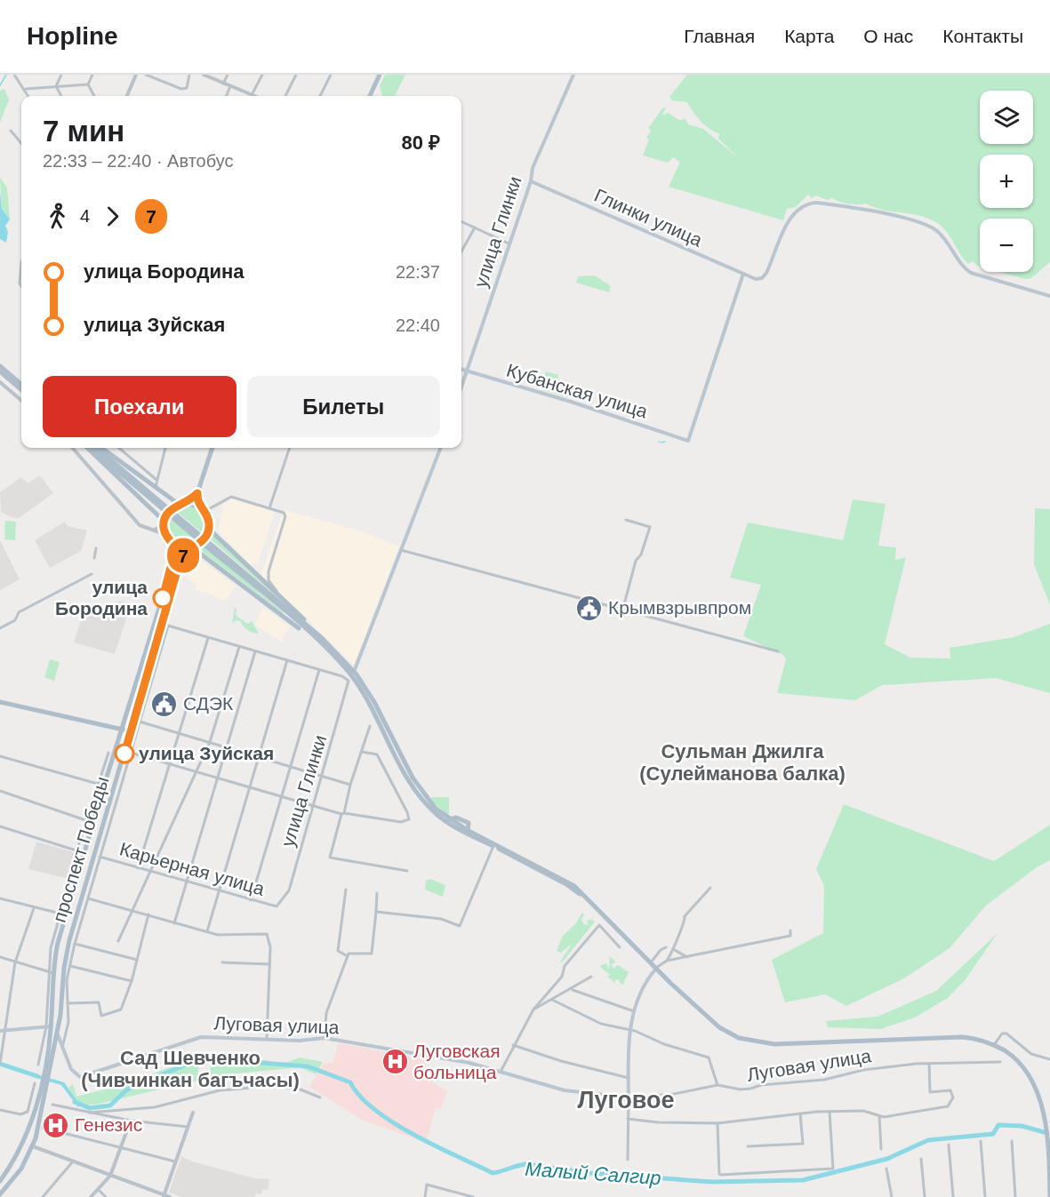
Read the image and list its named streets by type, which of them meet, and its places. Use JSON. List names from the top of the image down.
{
  "streets": {
    "main road": [
      "Глинки улица",
      "улица Глинки",
      "Кубанская улица",
      "проспект Победы",
      "Луговая улица"
    ],
    "street": ["Карьерная улица"]
  },
  "crossings": [
    ["Глинки улица", "улица Глинки"],
    ["Глинки улица", "Кубанская улица"],
    ["улица Глинки", "Кубанская улица"],
    ["улица Глинки", "Карьерная улица"],
    ["проспект Победы", "Луговая улица"]
  ],
  "districts": ["Сульман Джилга (Сулейманова балка)", "Сад Шевченко (Чивчинкан багъчасы)", "Луговое"],
  "water": ["Малый Салгир"],
  "places": {
    "other": ["улица Бородина", "улица Зуйская"],
    "public building": ["Крымвзрывпром", "СДЭК"],
    "hospital": ["Луговская больница", "Генезис"]
  },
  "lines": ["bus line 7"],
  "page": {
    "header": "Hopline",
    "nav": [
      "Главная",
      "Карта",
      "О нас",
      "Контакты"
    ],
    "on_map": "7",
    "map_buttons": ["+", "−"],
    "heading": ["7 мин", "22:33 – 22:40 · Автобус", "80 ₽"],
    "legs": ["4", "7"],
    "list": [
      {
        "name": "улица Бородина",
        "value": "22:37"
      },
      {
        "name": "улица Зуйская",
        "value": "22:40"
      }
    ],
    "buttons": ["Поехали", "Билеты"]
  }
}
